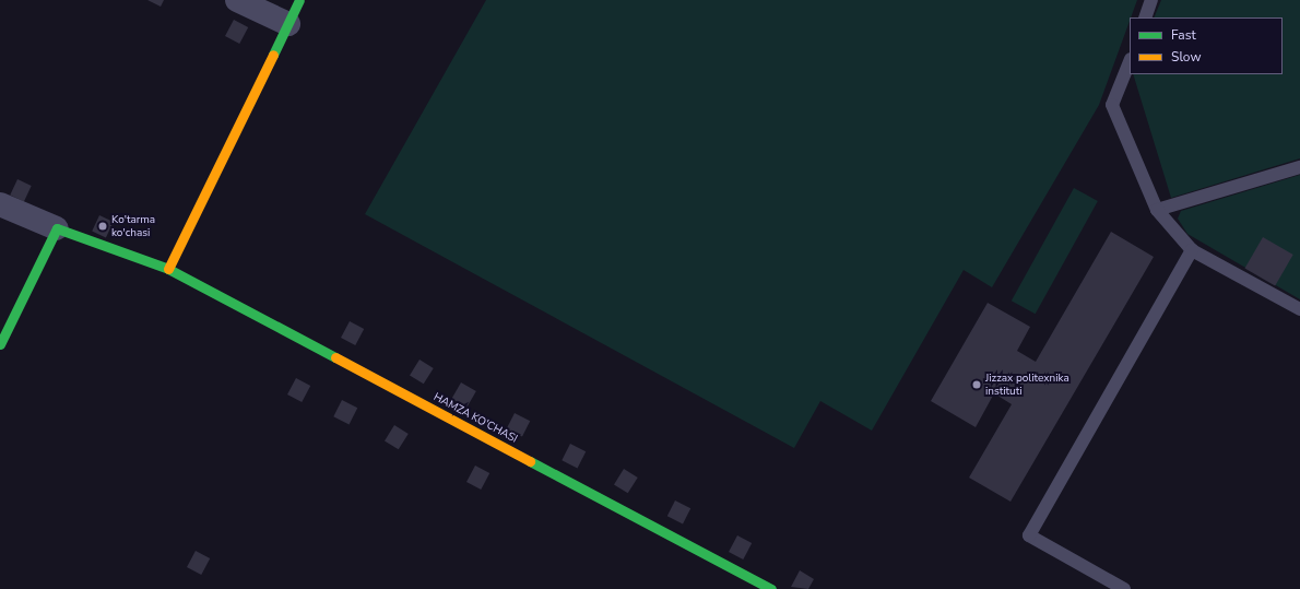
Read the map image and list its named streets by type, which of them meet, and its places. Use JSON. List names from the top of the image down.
{
  "streets": {
    "street": ["HAMZA KO'CHASI"]
  },
  "places": ["Ko'tarma ko'chasi", "Jizzax politexnika instituti"],
  "legend": ["Fast", "Slow"]
}
